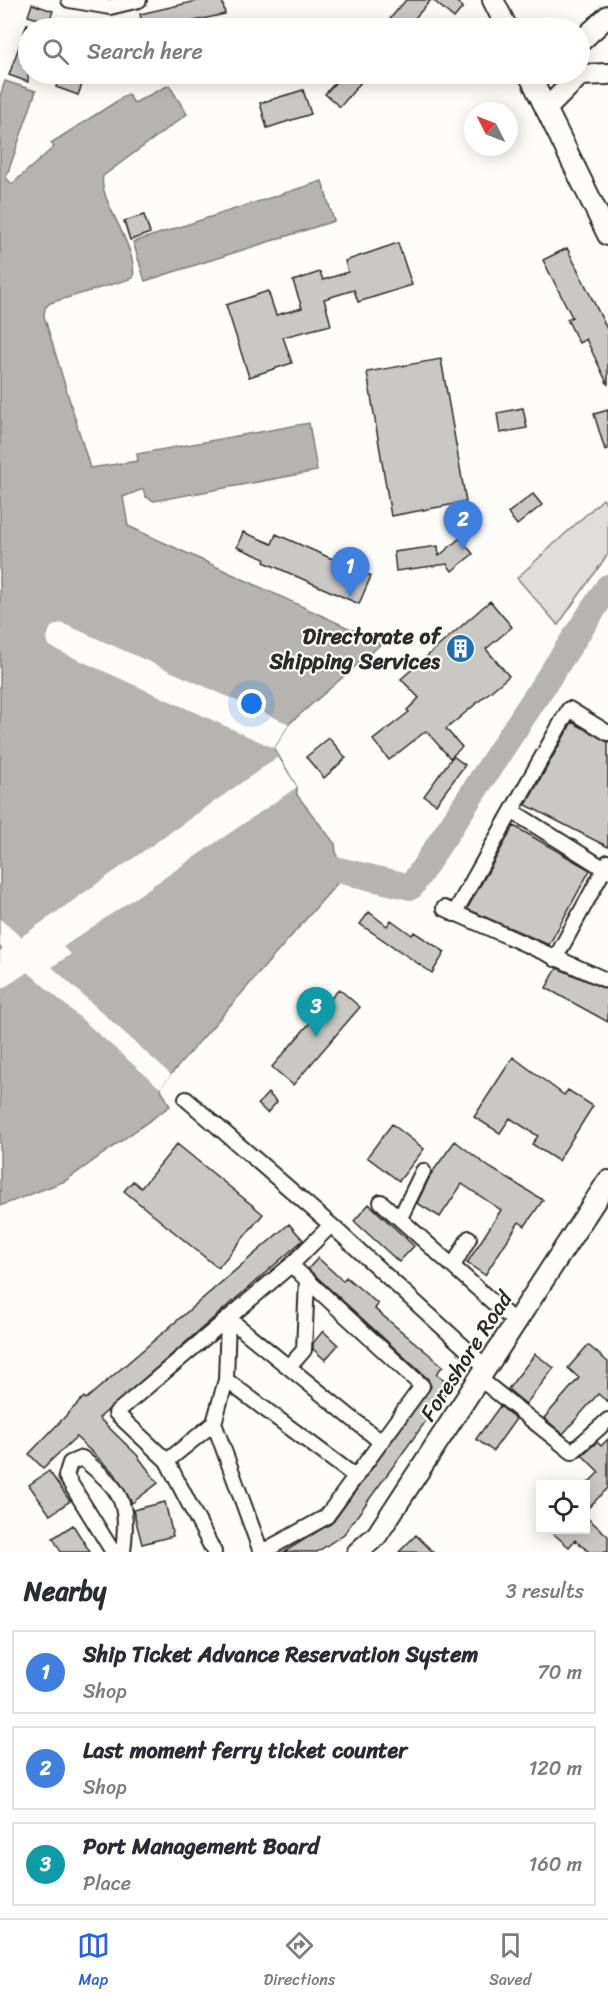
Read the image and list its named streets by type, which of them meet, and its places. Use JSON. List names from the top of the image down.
{
  "streets": {
    "main road": ["Foreshore Road"]
  },
  "places": {
    "building": ["Directorate of Shipping Services"]
  },
  "north": "top left",
  "page": {
    "search": "Search here",
    "pins": ["2", "1", "3"],
    "heading": ["Nearby", "3 results"],
    "list": [
      {
        "mark": "1",
        "name": "Ship Ticket Advance Reservation System",
        "note": "Shop",
        "value": "70 m"
      },
      {
        "mark": "2",
        "name": "Last moment ferry ticket counter",
        "note": "Shop",
        "value": "120 m"
      },
      {
        "mark": "3",
        "name": "Port Management Board",
        "note": "Place",
        "value": "160 m"
      }
    ],
    "nav": ["Map", "Directions", "Saved"]
  }
}
